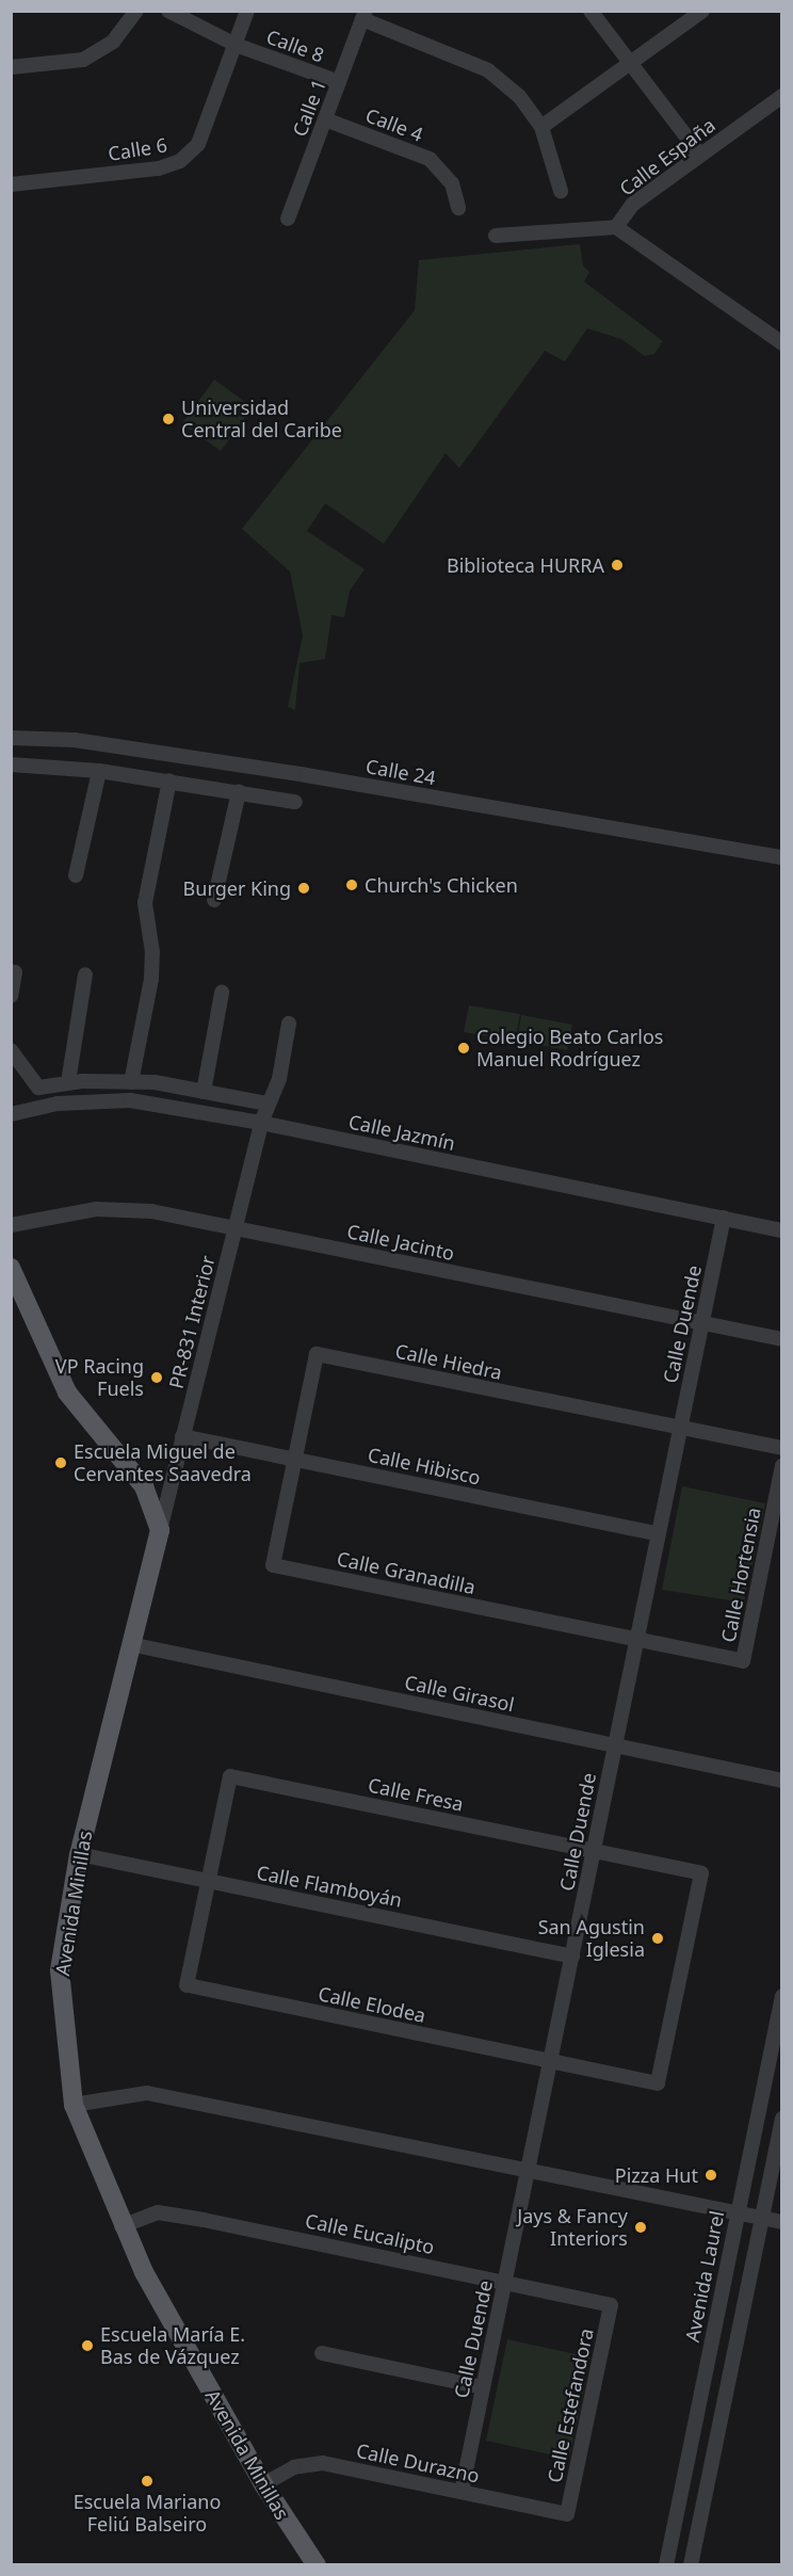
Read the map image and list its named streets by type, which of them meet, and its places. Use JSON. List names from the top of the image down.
{
  "streets": {
    "main road": ["Avenida Minillas"],
    "street": [
      "Calle 8",
      "Calle 1",
      "Calle 4",
      "Calle 6",
      "Calle España",
      "Calle 24",
      "Calle Jazmín",
      "Calle Jacinto",
      "PR-831 Interior",
      "Calle Duende",
      "Calle Hiedra",
      "Calle Hibisco",
      "Calle Granadilla",
      "Calle Hortensia",
      "Calle Girasol",
      "Calle Fresa",
      "Calle Flamboyán",
      "Calle Elodea",
      "Calle Eucalipto",
      "Avenida Laurel",
      "Calle Estefandora",
      "Calle Durazno"
    ]
  },
  "crossings": [
    ["Calle 8", "Calle 1"],
    ["Calle 8", "Calle 6"],
    ["Calle 1", "Calle 4"],
    ["Calle Jazmín", "PR-831 Interior"],
    ["Calle Jazmín", "Calle Duende"],
    ["Calle Jacinto", "PR-831 Interior"],
    ["Calle Jacinto", "Calle Duende"],
    ["PR-831 Interior", "Calle Hibisco"],
    ["PR-831 Interior", "Avenida Minillas"],
    ["Calle Duende", "Calle Hiedra"],
    ["Calle Duende", "Calle Hibisco"],
    ["Calle Duende", "Calle Granadilla"],
    ["Calle Duende", "Calle Hortensia"],
    ["Calle Duende", "Calle Girasol"],
    ["Calle Duende", "Calle Fresa"],
    ["Calle Duende", "Calle Flamboyán"],
    ["Calle Duende", "Calle Elodea"],
    ["Calle Duende", "Calle Eucalipto"],
    ["Calle Duende", "Calle Durazno"],
    ["Calle Hiedra", "Calle Hibisco"],
    ["Calle Hiedra", "Calle Granadilla"],
    ["Calle Hibisco", "Calle Granadilla"],
    ["Calle Granadilla", "Calle Hortensia"],
    ["Calle Girasol", "Avenida Minillas"],
    ["Calle Fresa", "Calle Flamboyán"],
    ["Calle Fresa", "Calle Elodea"],
    ["Calle Flamboyán", "Avenida Minillas"],
    ["Calle Flamboyán", "Calle Elodea"],
    ["Avenida Minillas", "Calle Eucalipto"],
    ["Avenida Minillas", "Calle Durazno"],
    ["Calle Eucalipto", "Calle Estefandora"],
    ["Calle Estefandora", "Calle Durazno"]
  ],
  "places": [
    "Universidad Central del Caribe",
    "Biblioteca HURRA",
    "Church's Chicken",
    "Burger King",
    "Colegio Beato Carlos Manuel Rodríguez",
    "VP Racing Fuels",
    "Escuela Miguel de Cervantes Saavedra",
    "San Agustin Iglesia",
    "Pizza Hut",
    "Jays & Fancy Interiors",
    "Escuela María E. Bas de Vázquez",
    "Escuela Mariano Feliú Balseiro"
  ]
}
